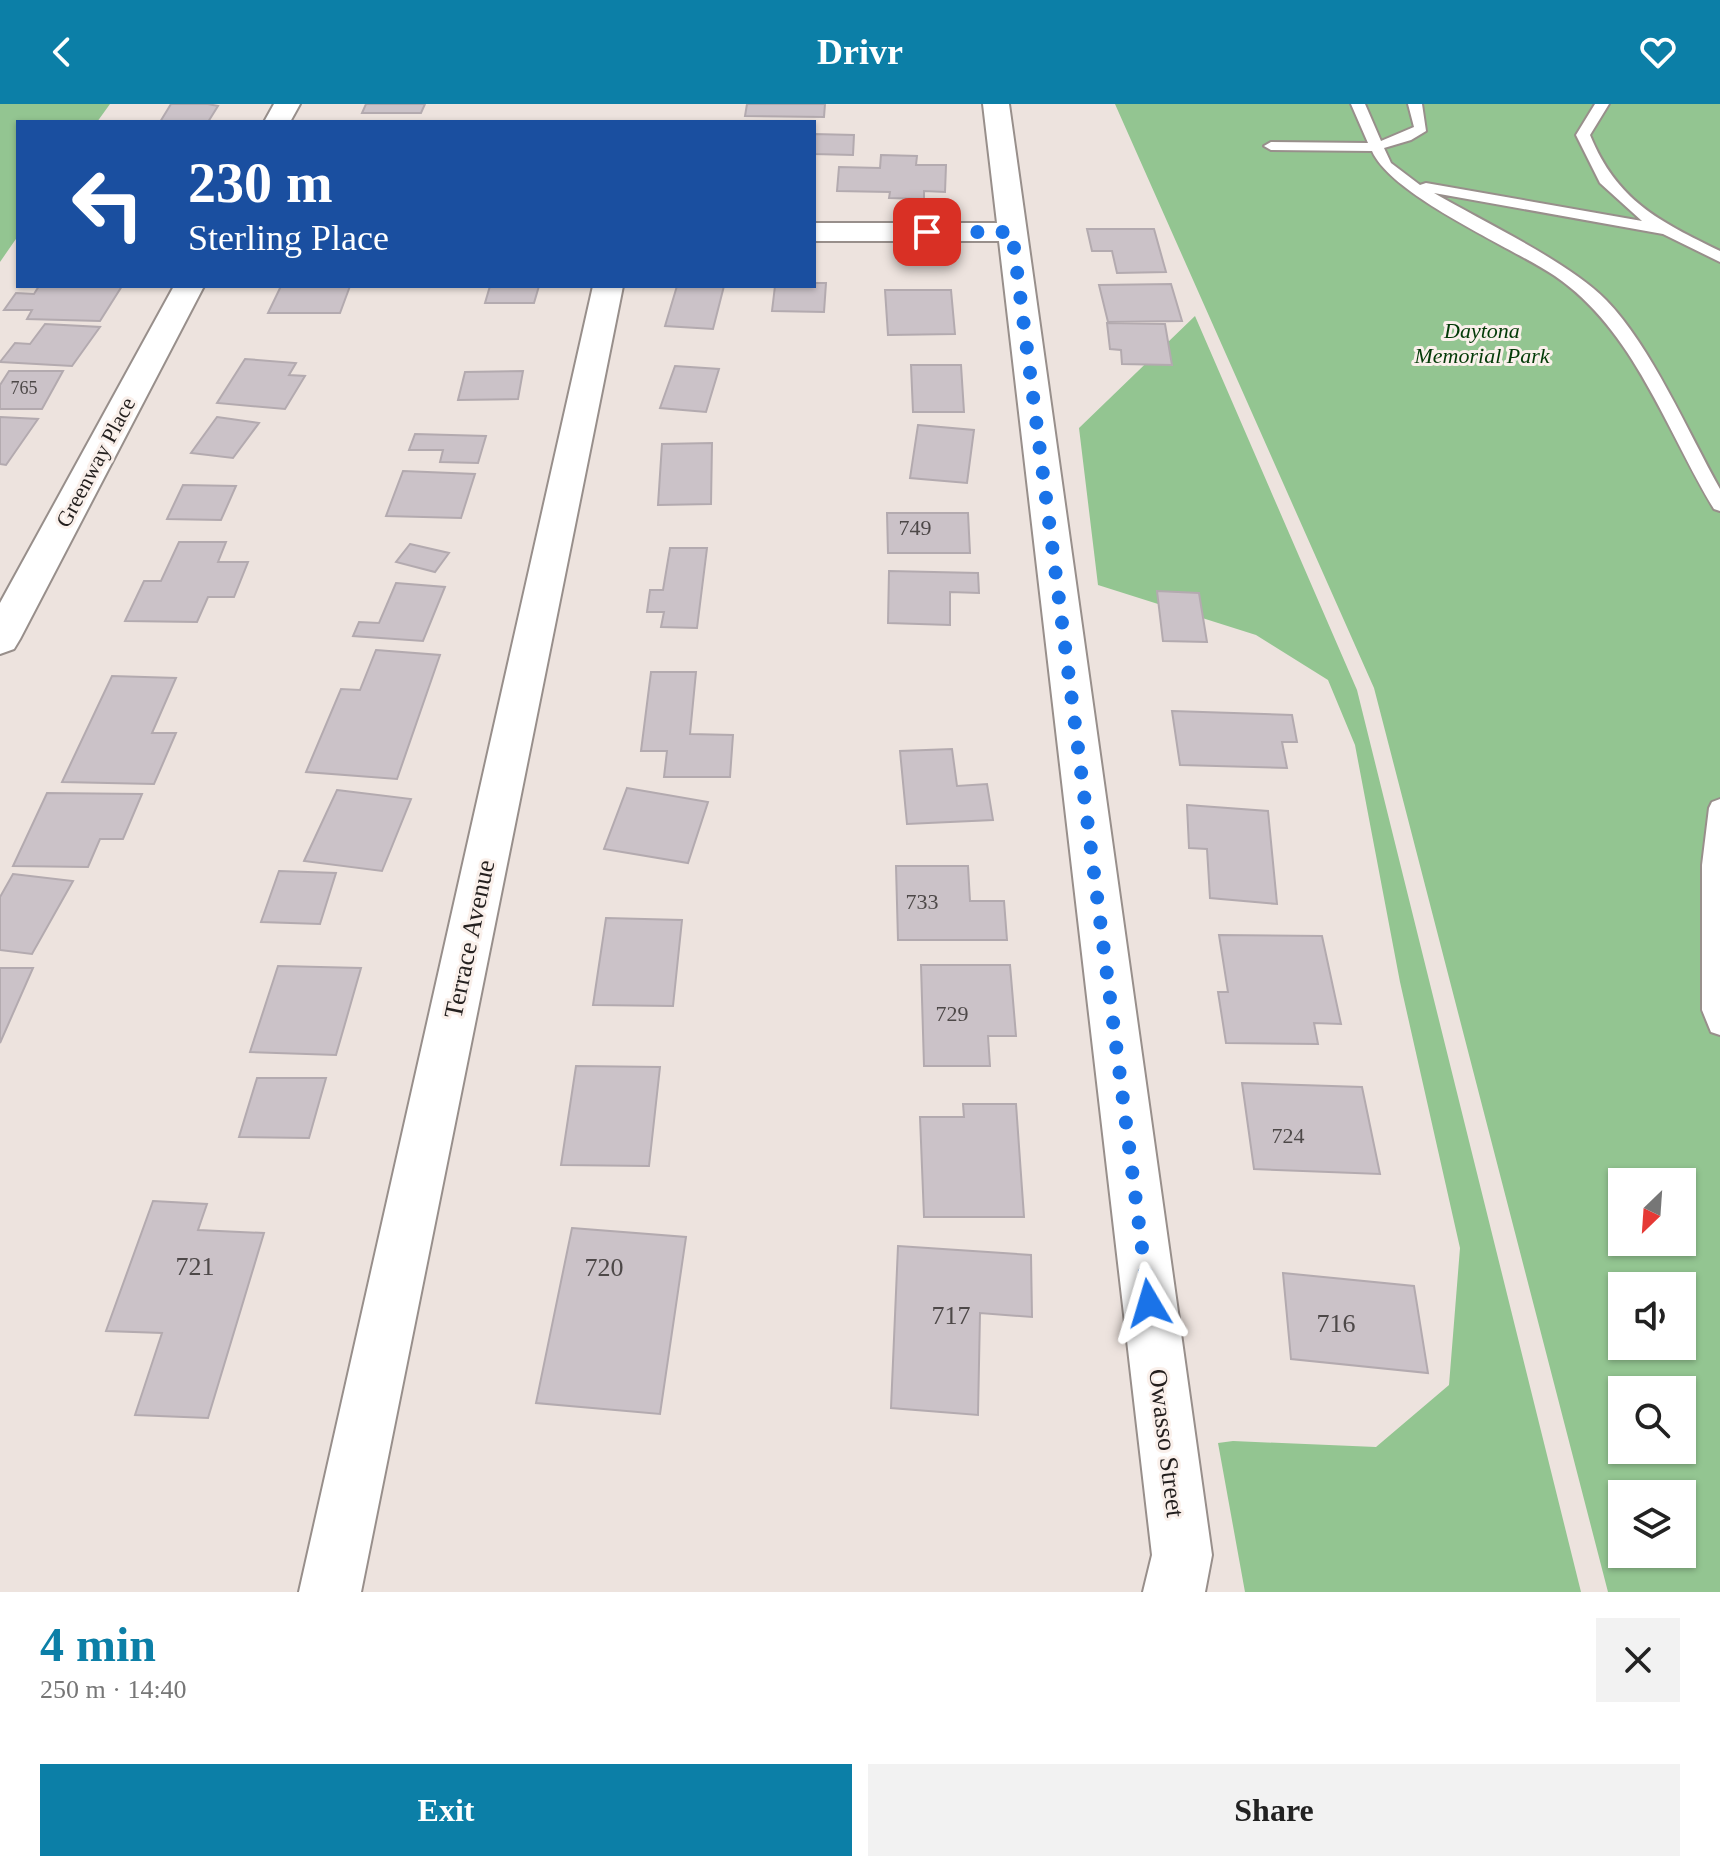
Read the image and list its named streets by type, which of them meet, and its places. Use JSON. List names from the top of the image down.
{
  "streets": {
    "street": ["Greenway Place", "Terrace Avenue", "Owasso Street"]
  },
  "parks": ["Daytona Memorial Park"],
  "house_numbers": [
    "765",
    "749",
    "733",
    "729",
    "724",
    "721",
    "720",
    "717",
    "716"
  ],
  "north": "bottom left",
  "page": {
    "header": "Drivr",
    "turn": ["230 m", "Sterling Place"],
    "heading": ["4 min", "250 m · 14:40"],
    "buttons": ["Exit", "Share"]
  }
}
